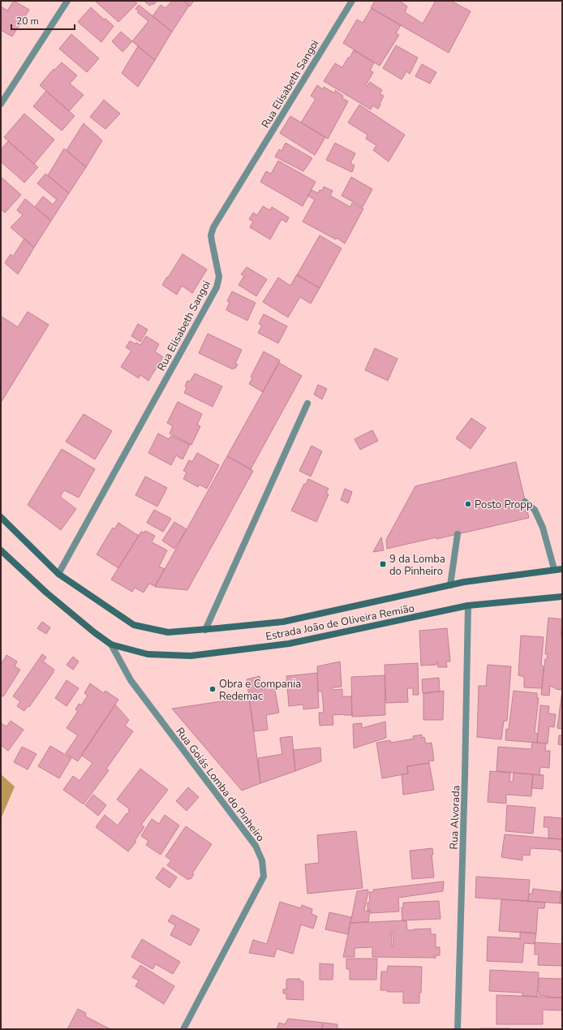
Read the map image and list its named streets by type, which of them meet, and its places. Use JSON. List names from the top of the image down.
{
  "streets": {
    "main road": ["Estrada João de Oliveira Remião"],
    "street": ["Rua Elisabeth Sangoi", "Rua Goiás Lomba do Pinheiro", "Rua Alvorada"]
  },
  "crossings": [
    ["Rua Elisabeth Sangoi", "Estrada João de Oliveira Remião"],
    ["Estrada João de Oliveira Remião", "Rua Goiás Lomba do Pinheiro"],
    ["Estrada João de Oliveira Remião", "Rua Alvorada"]
  ],
  "places": {
    "other": ["Posto Propp", "Obra e Compania Redemac"],
    "transit": ["9 da Lomba do Pinheiro"]
  },
  "scale_bar": "20 m"
}
